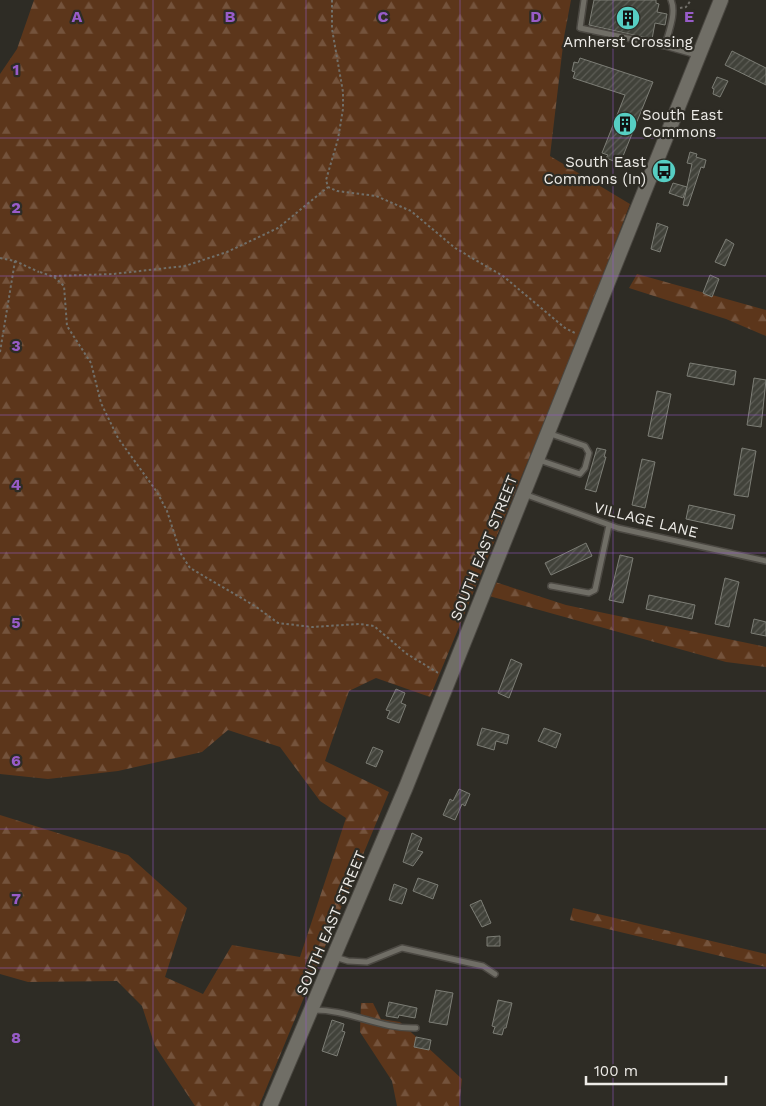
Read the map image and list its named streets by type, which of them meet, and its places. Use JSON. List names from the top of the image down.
{
  "streets": {
    "main road": ["SOUTH EAST STREET"],
    "lane": ["VILLAGE LANE"]
  },
  "crossings": [
    ["VILLAGE LANE", "SOUTH EAST STREET"]
  ],
  "places": {
    "building": ["Amherst Crossing", "South East Commons"],
    "bus stop": ["South East Commons (In)"]
  },
  "scale_bar": "100 m",
  "grid": {
    "columns": [
      "A",
      "B",
      "C",
      "D",
      "E"
    ],
    "rows": [
      "1",
      "2",
      "3",
      "4",
      "5",
      "6",
      "7",
      "8"
    ]
  }
}
